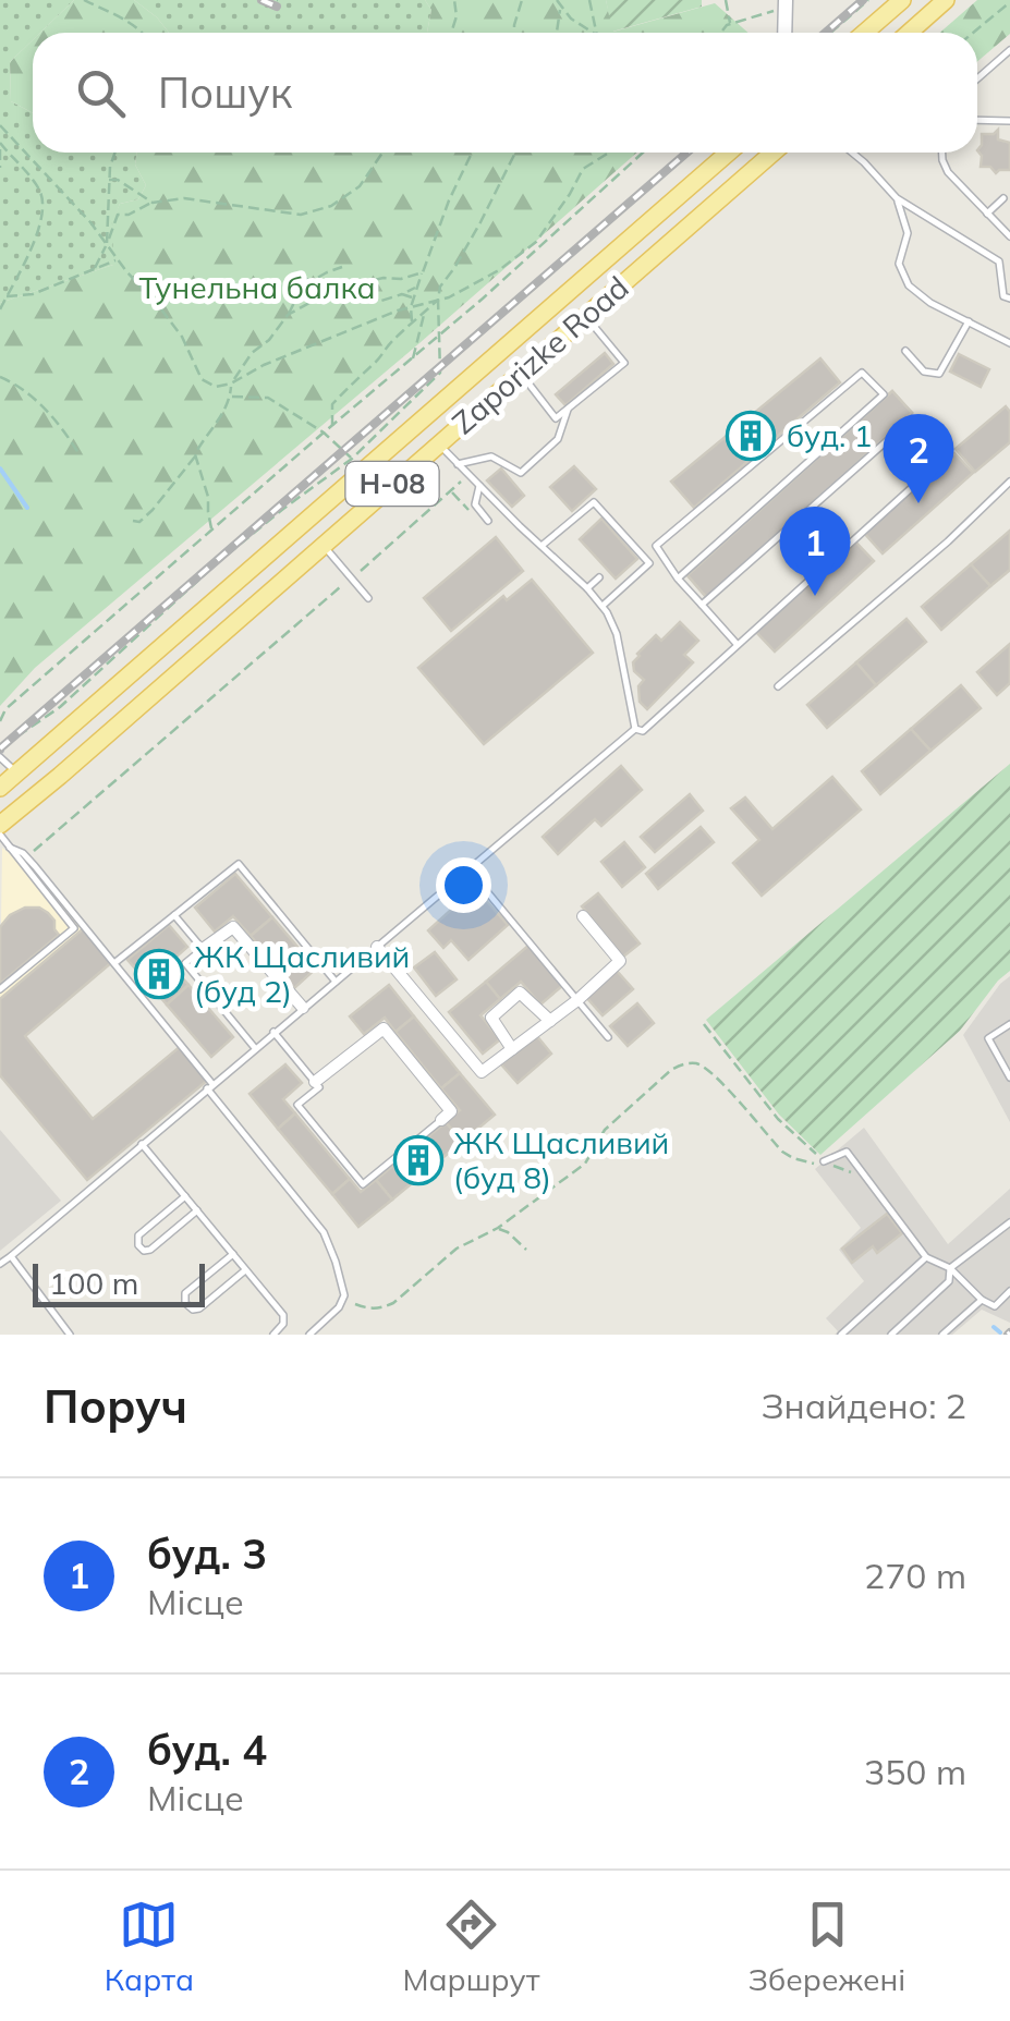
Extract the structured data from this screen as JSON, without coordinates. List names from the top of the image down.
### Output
{
  "streets": {
    "main road": ["Zaporizke Road", "Н-08"]
  },
  "parks": ["Тунельна балка"],
  "places": {
    "building": ["буд. 1", "ЖК Щасливий (буд 2)", "ЖК Щасливий (буд 8)"]
  },
  "scale_bar": "100 m",
  "page": {
    "search": "Пошук",
    "pins": ["2", "1"],
    "scale": "100 m",
    "heading": ["Поруч", "Знайдено: 2"],
    "list": [
      {
        "mark": "1",
        "name": "буд. 3",
        "note": "Місце",
        "value": "270 m"
      },
      {
        "mark": "2",
        "name": "буд. 4",
        "note": "Місце",
        "value": "350 m"
      }
    ],
    "nav": ["Карта", "Маршрут", "Збережені"]
  }
}
